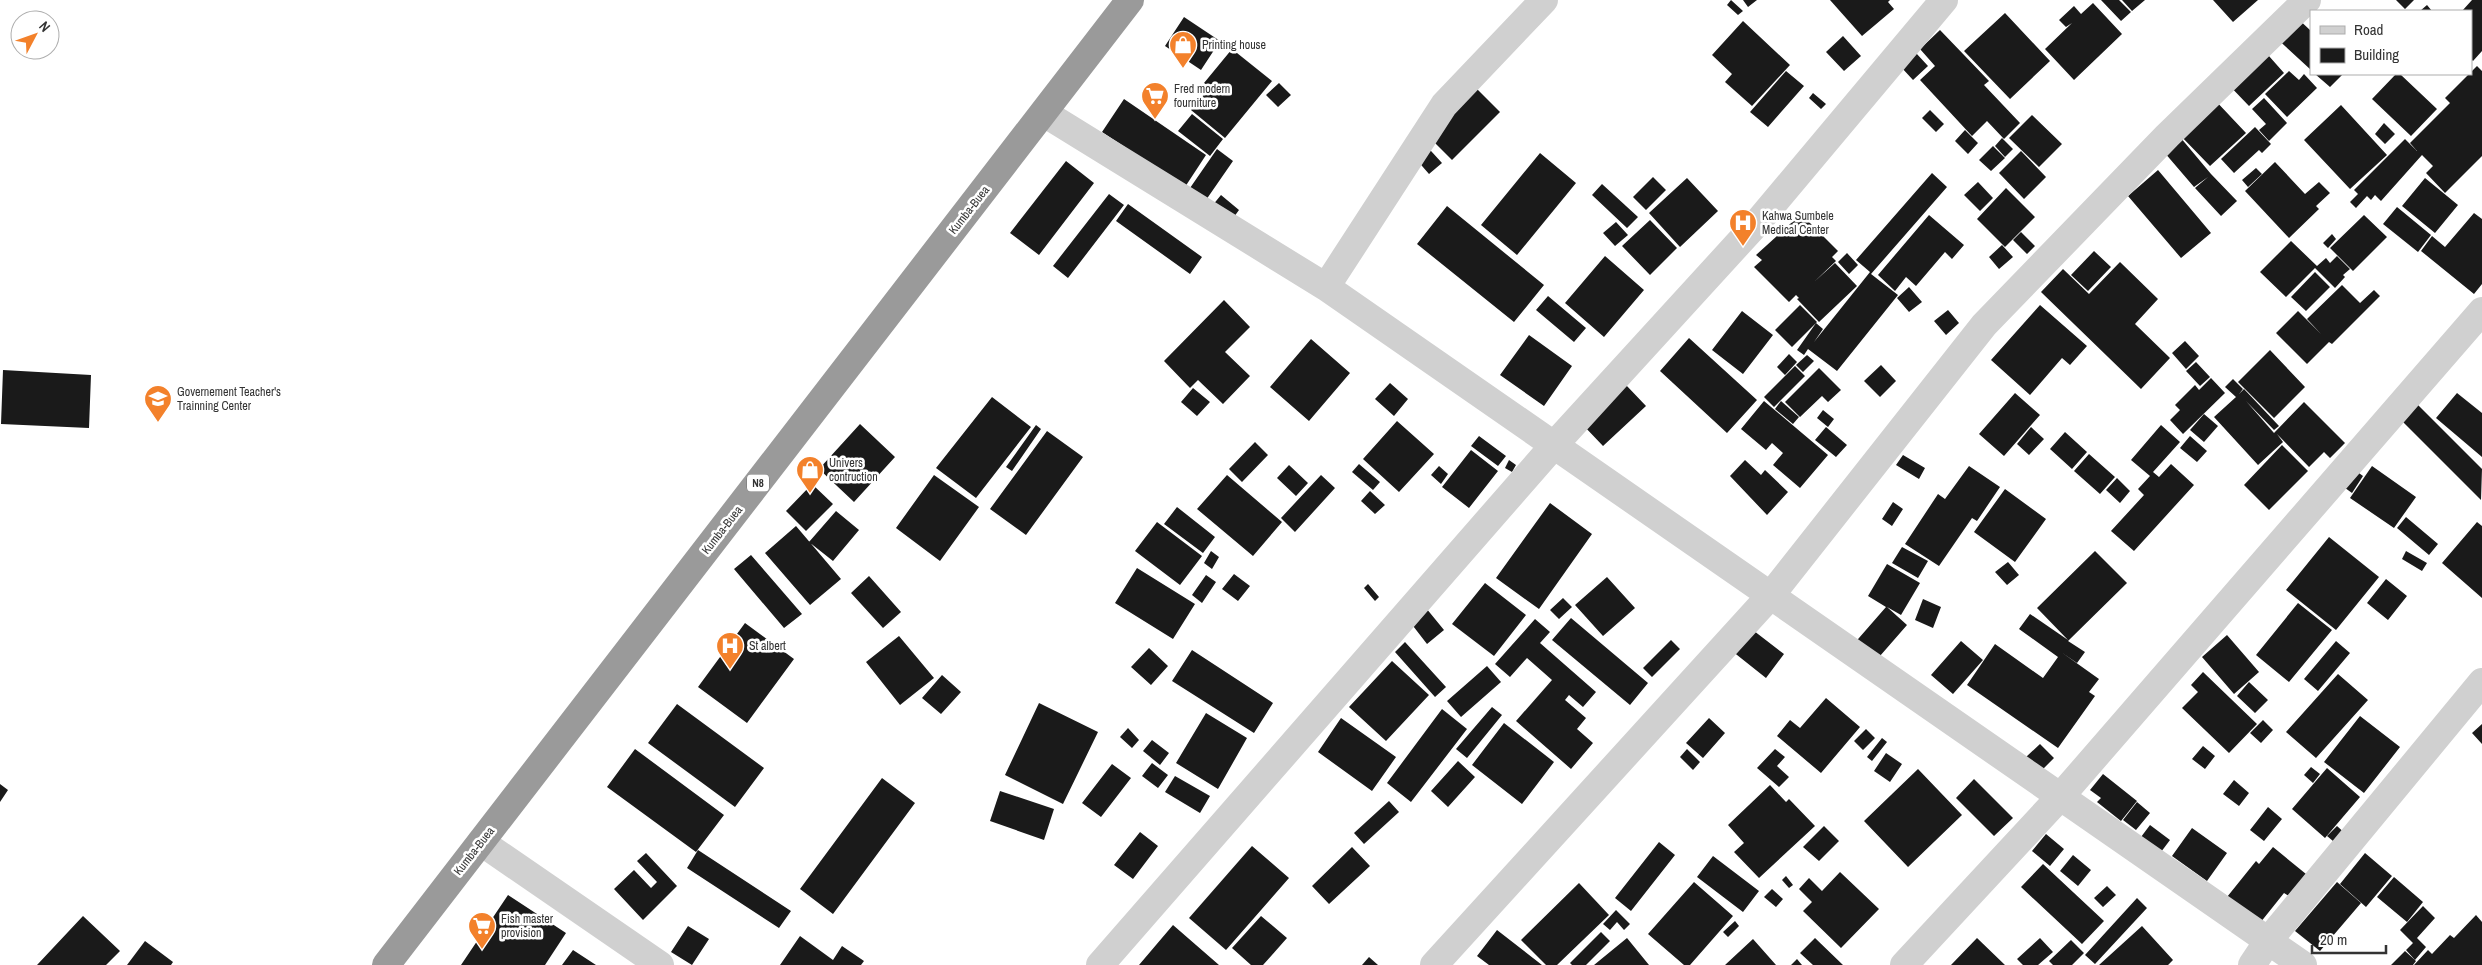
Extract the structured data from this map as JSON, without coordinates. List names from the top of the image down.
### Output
{
  "streets": {
    "highway": ["Kumba-Buea", "N8"]
  },
  "places": {
    "shop": ["Printing house", "Univers contruction"],
    "supermarket": ["Fred modern fourniture", "Fish master provision"],
    "hospital": ["Kahwa Sumbele Medical Center", "St albert"],
    "school or university": ["Governement Teacher's Trainning Center"]
  },
  "legend": ["Road", "Building"],
  "scale_bar": "20 m",
  "north": "top right"
}
